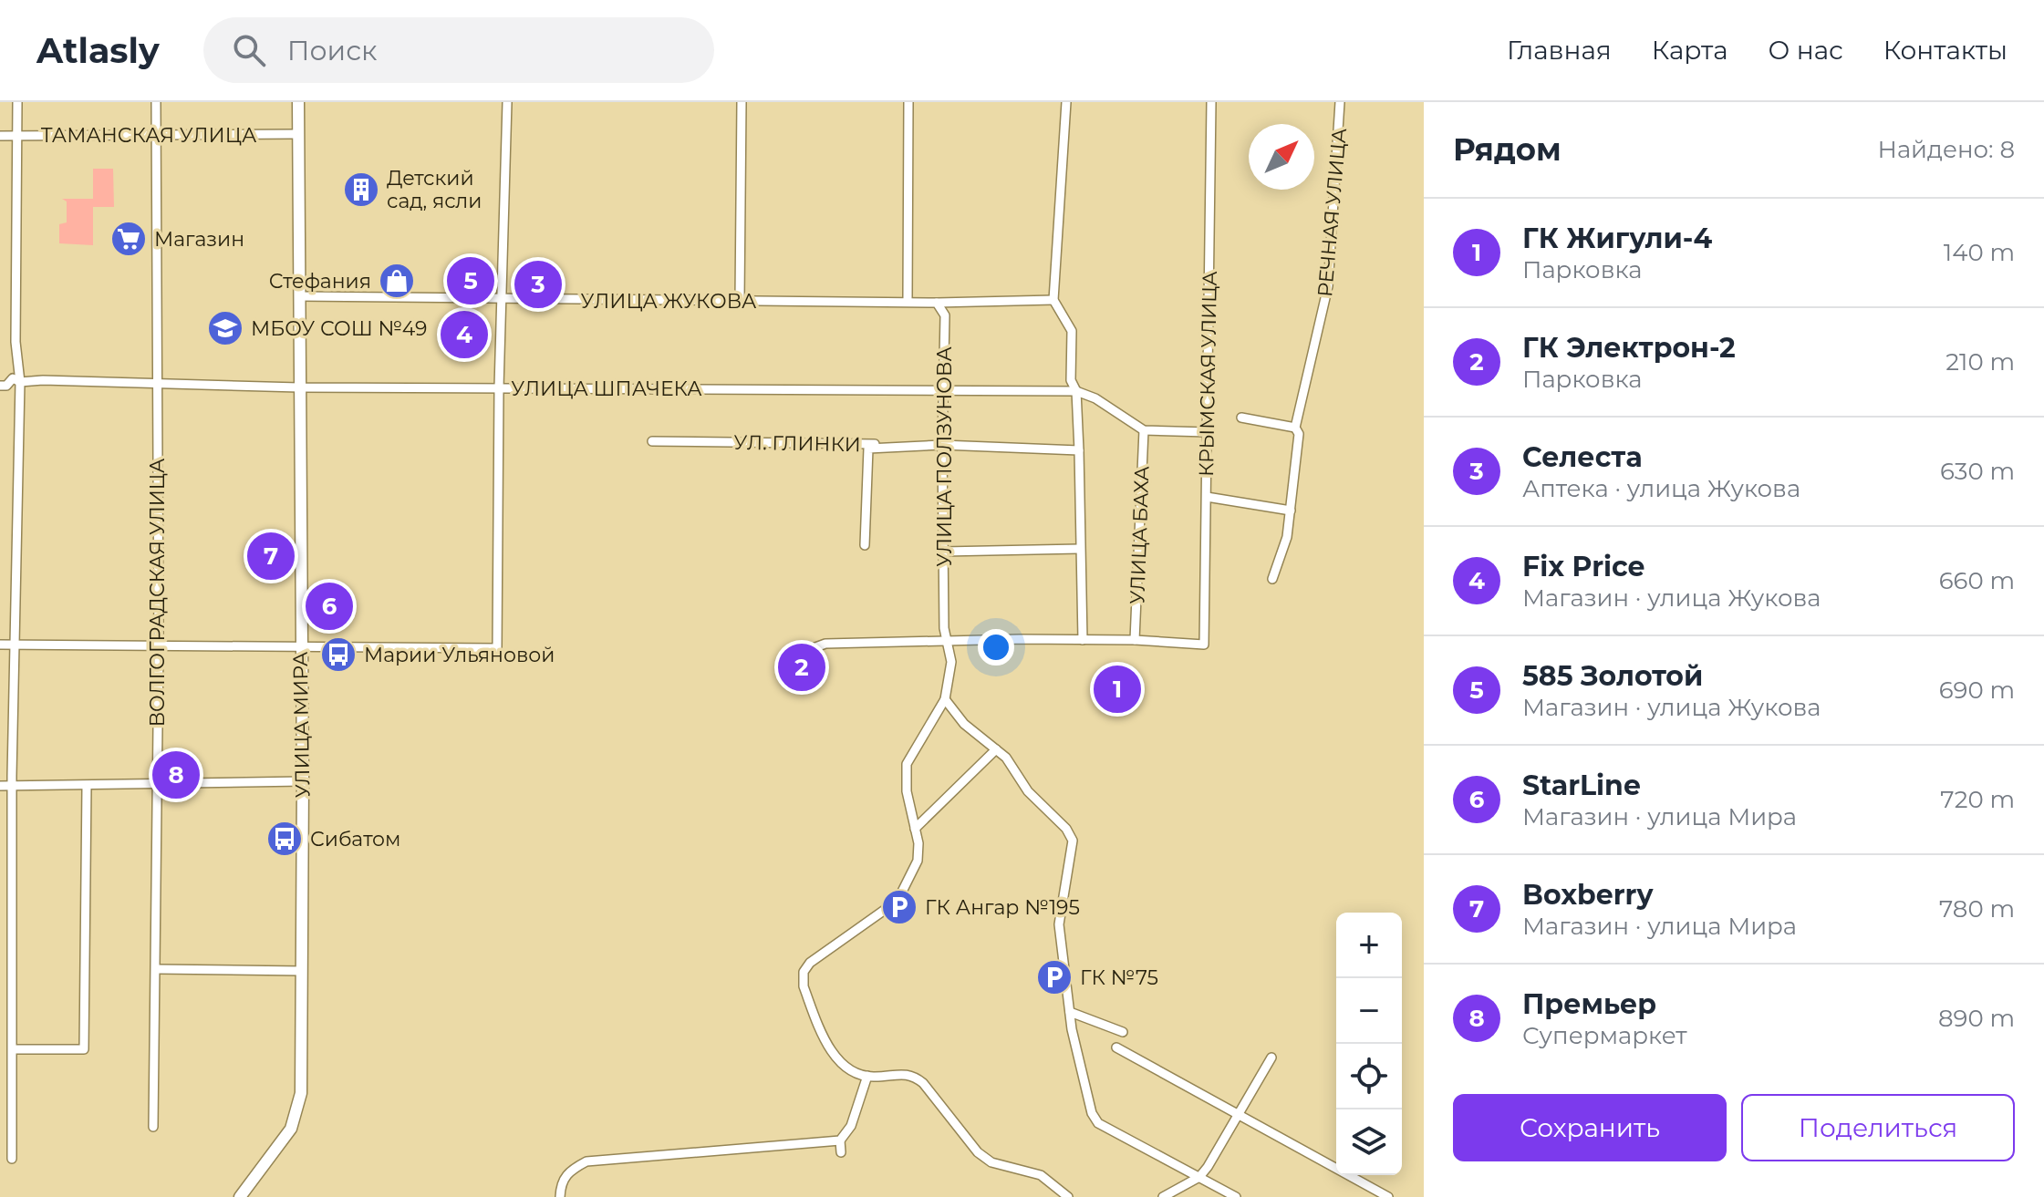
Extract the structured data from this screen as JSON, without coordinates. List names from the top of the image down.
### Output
{
  "streets": {
    "main road": ["УЛИЦА МИРА"],
    "street": [
      "ТАМАНСКАЯ УЛИЦА",
      "РЕЧНАЯ УЛИЦА",
      "УЛИЦА ЖУКОВА",
      "КРЫМСКАЯ УЛИЦА",
      "УЛИЦА ШПАЧЕКА",
      "УЛ. ГЛИНКИ",
      "УЛИЦА ПОЛЗУНОВА",
      "УЛИЦА БАХА",
      "ВОЛГОГРАДСКАЯ УЛИЦА"
    ]
  },
  "crossings": [
    ["ТАМАНСКАЯ УЛИЦА", "ВОЛГОГРАДСКАЯ УЛИЦА"],
    ["ТАМАНСКАЯ УЛИЦА", "УЛИЦА МИРА"],
    ["УЛИЦА ЖУКОВА", "УЛИЦА МИРА"],
    ["КРЫМСКАЯ УЛИЦА", "УЛИЦА ШПАЧЕКА"],
    ["КРЫМСКАЯ УЛИЦА", "УЛИЦА БАХА"],
    ["УЛИЦА ШПАЧЕКА", "УЛИЦА ПОЛЗУНОВА"],
    ["УЛИЦА ШПАЧЕКА", "УЛИЦА БАХА"],
    ["УЛИЦА ШПАЧЕКА", "ВОЛГОГРАДСКАЯ УЛИЦА"],
    ["УЛИЦА ШПАЧЕКА", "УЛИЦА МИРА"],
    ["УЛ. ГЛИНКИ", "УЛИЦА ПОЛЗУНОВА"]
  ],
  "places": {
    "building": ["Детский сад, ясли"],
    "supermarket": ["Магазин"],
    "shop": ["Стефания"],
    "school or university": ["МБОУ СОШ №49"],
    "bus stop": ["Марии Ульяновой", "Сибатом"],
    "parking": ["ГК Ангар №195", "ГК №75"]
  },
  "north": "top right",
  "page": {
    "header": "Atlasly",
    "search": "Поиск",
    "nav": [
      "Главная",
      "Карта",
      "О нас",
      "Контакты"
    ],
    "heading": ["Рядом", "Найдено: 8"],
    "list": [
      {
        "mark": "1",
        "name": "ГК Жигули-4",
        "note": "Парковка",
        "value": "140 m"
      },
      {
        "mark": "2",
        "name": "ГК Электрон-2",
        "note": "Парковка",
        "value": "210 m"
      },
      {
        "mark": "3",
        "name": "Селеста",
        "note": "Аптека · улица Жукова",
        "value": "630 m"
      },
      {
        "mark": "4",
        "name": "Fix Price",
        "note": "Магазин · улица Жукова",
        "value": "660 m"
      },
      {
        "mark": "5",
        "name": "585 Золотой",
        "note": "Магазин · улица Жукова",
        "value": "690 m"
      },
      {
        "mark": "6",
        "name": "StarLine",
        "note": "Магазин · улица Мира",
        "value": "720 m"
      },
      {
        "mark": "7",
        "name": "Boxberry",
        "note": "Магазин · улица Мира",
        "value": "780 m"
      },
      {
        "mark": "8",
        "name": "Премьер",
        "note": "Супермаркет",
        "value": "890 m"
      }
    ],
    "pins": [
      "5",
      "3",
      "4",
      "7",
      "6",
      "2",
      "1",
      "8"
    ],
    "map_buttons": ["+", "−"],
    "buttons": ["Сохранить", "Поделиться"]
  }
}
